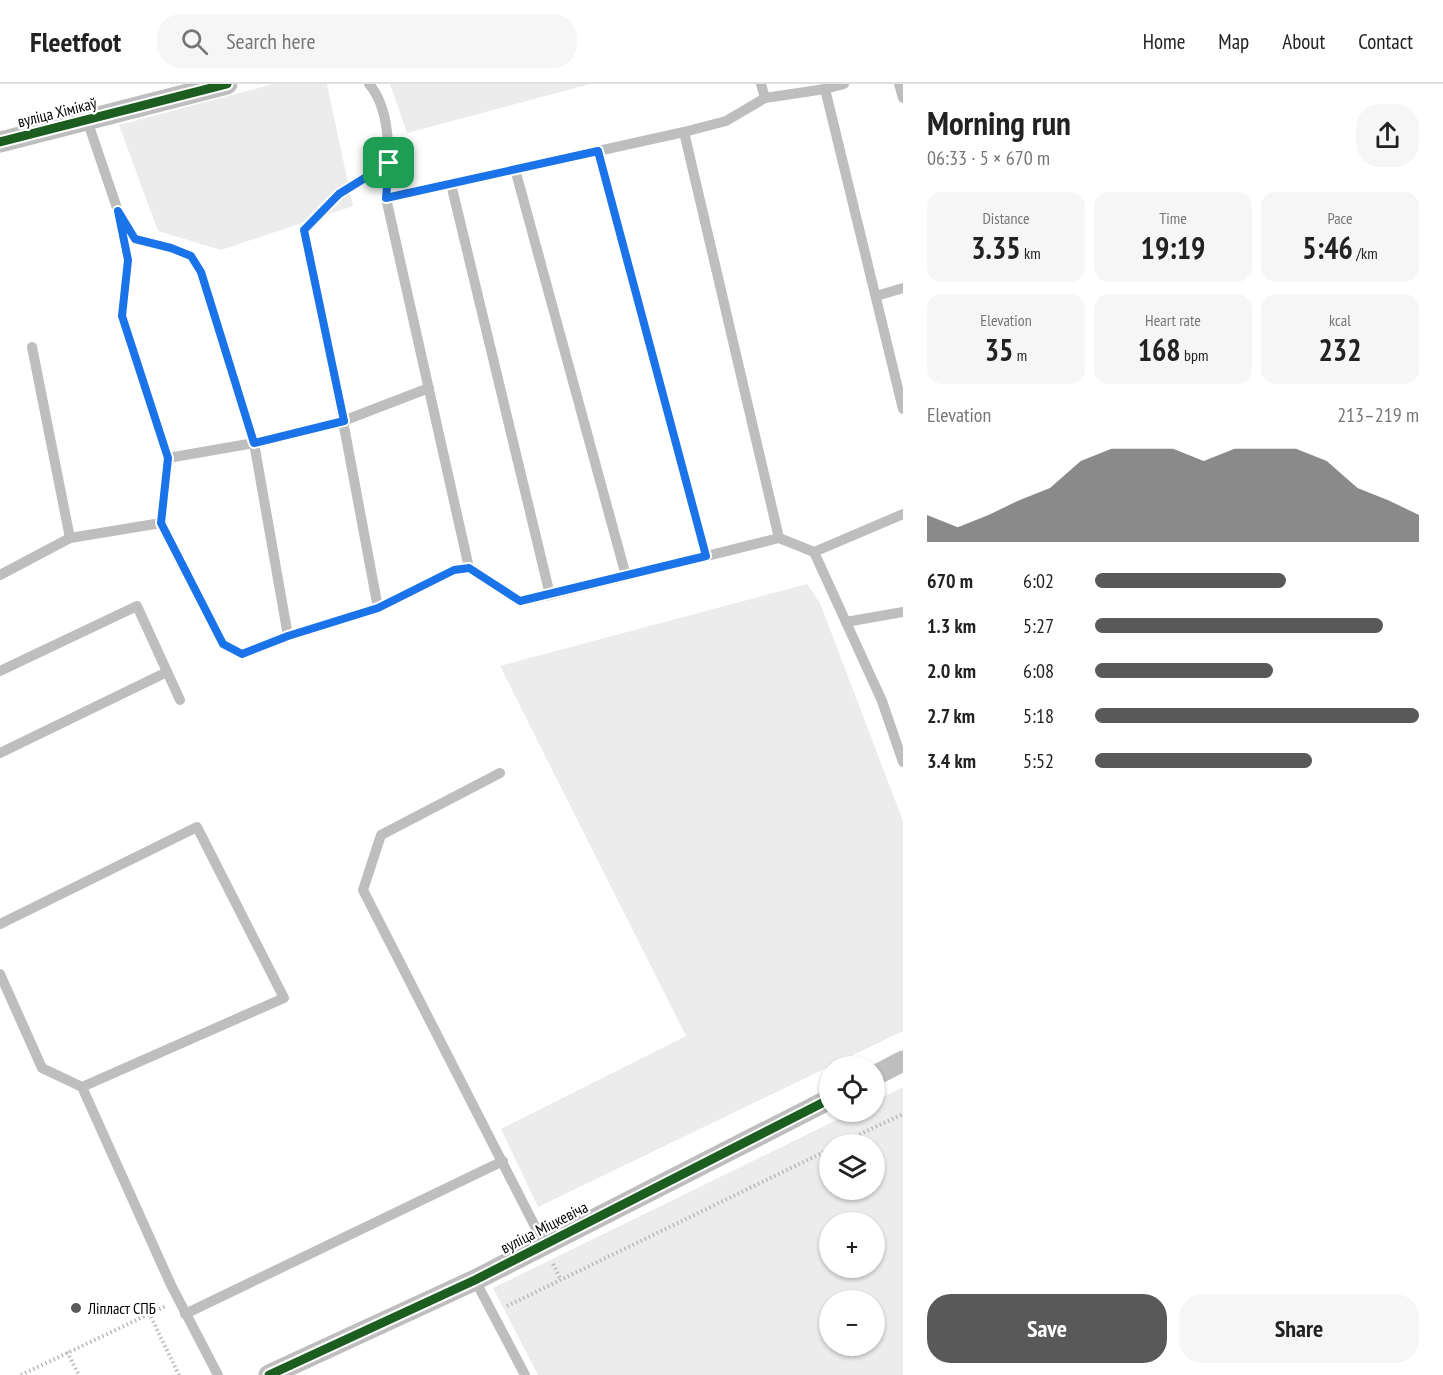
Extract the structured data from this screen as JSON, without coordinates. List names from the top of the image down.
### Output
{
  "streets": {
    "street": ["вуліца Хімікаў", "вуліца Міцкевіча"]
  },
  "places": ["Ліпласт СПБ"],
  "page": {
    "header": "Fleetfoot",
    "search": "Search here",
    "nav": [
      "Home",
      "Map",
      "About",
      "Contact"
    ],
    "heading": ["Morning run", "06:33 · 5 × 670 m"],
    "stats": [
      ["Distance", "3.35 km"],
      ["Time", "19:19"],
      ["Pace", "5:46 /km"],
      ["Elevation", "35 m"],
      ["Heart rate", "168 bpm"],
      ["kcal", "232"]
    ],
    "chart": ["Elevation", "213–219 m"],
    "list": [
      {
        "name": "670 m",
        "note": "6:02"
      },
      {
        "name": "1.3 km",
        "note": "5:27"
      },
      {
        "name": "2.0 km",
        "note": "6:08"
      },
      {
        "name": "2.7 km",
        "note": "5:18"
      },
      {
        "name": "3.4 km",
        "note": "5:52"
      }
    ],
    "map_buttons": ["+", "−"],
    "buttons": ["Save", "Share"]
  }
}
